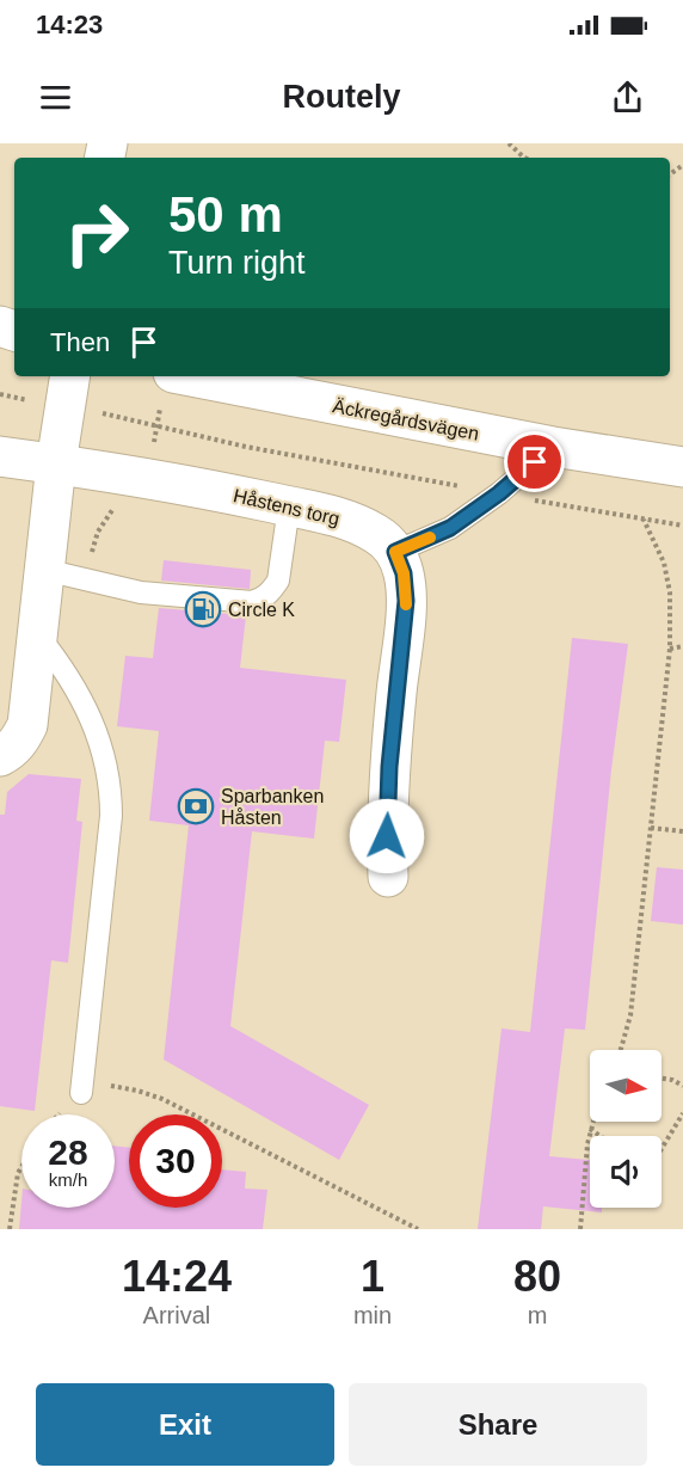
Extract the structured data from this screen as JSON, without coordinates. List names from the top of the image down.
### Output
{
  "streets": {
    "street": ["Äckregårdsvägen", "Håstens torg"]
  },
  "places": {
    "fuel station": ["Circle K"],
    "bank": ["Sparbanken Håsten"]
  },
  "north": "right",
  "page": {
    "status": "14:23",
    "header": "Routely",
    "turn": ["50 m", "Turn right"],
    "then": "Then",
    "speed": "28 km/h",
    "limit": "30",
    "eta": [
      "14:24",
      "Arrival",
      "1",
      "min",
      "80",
      "m"
    ],
    "buttons": ["Exit", "Share"]
  }
}
